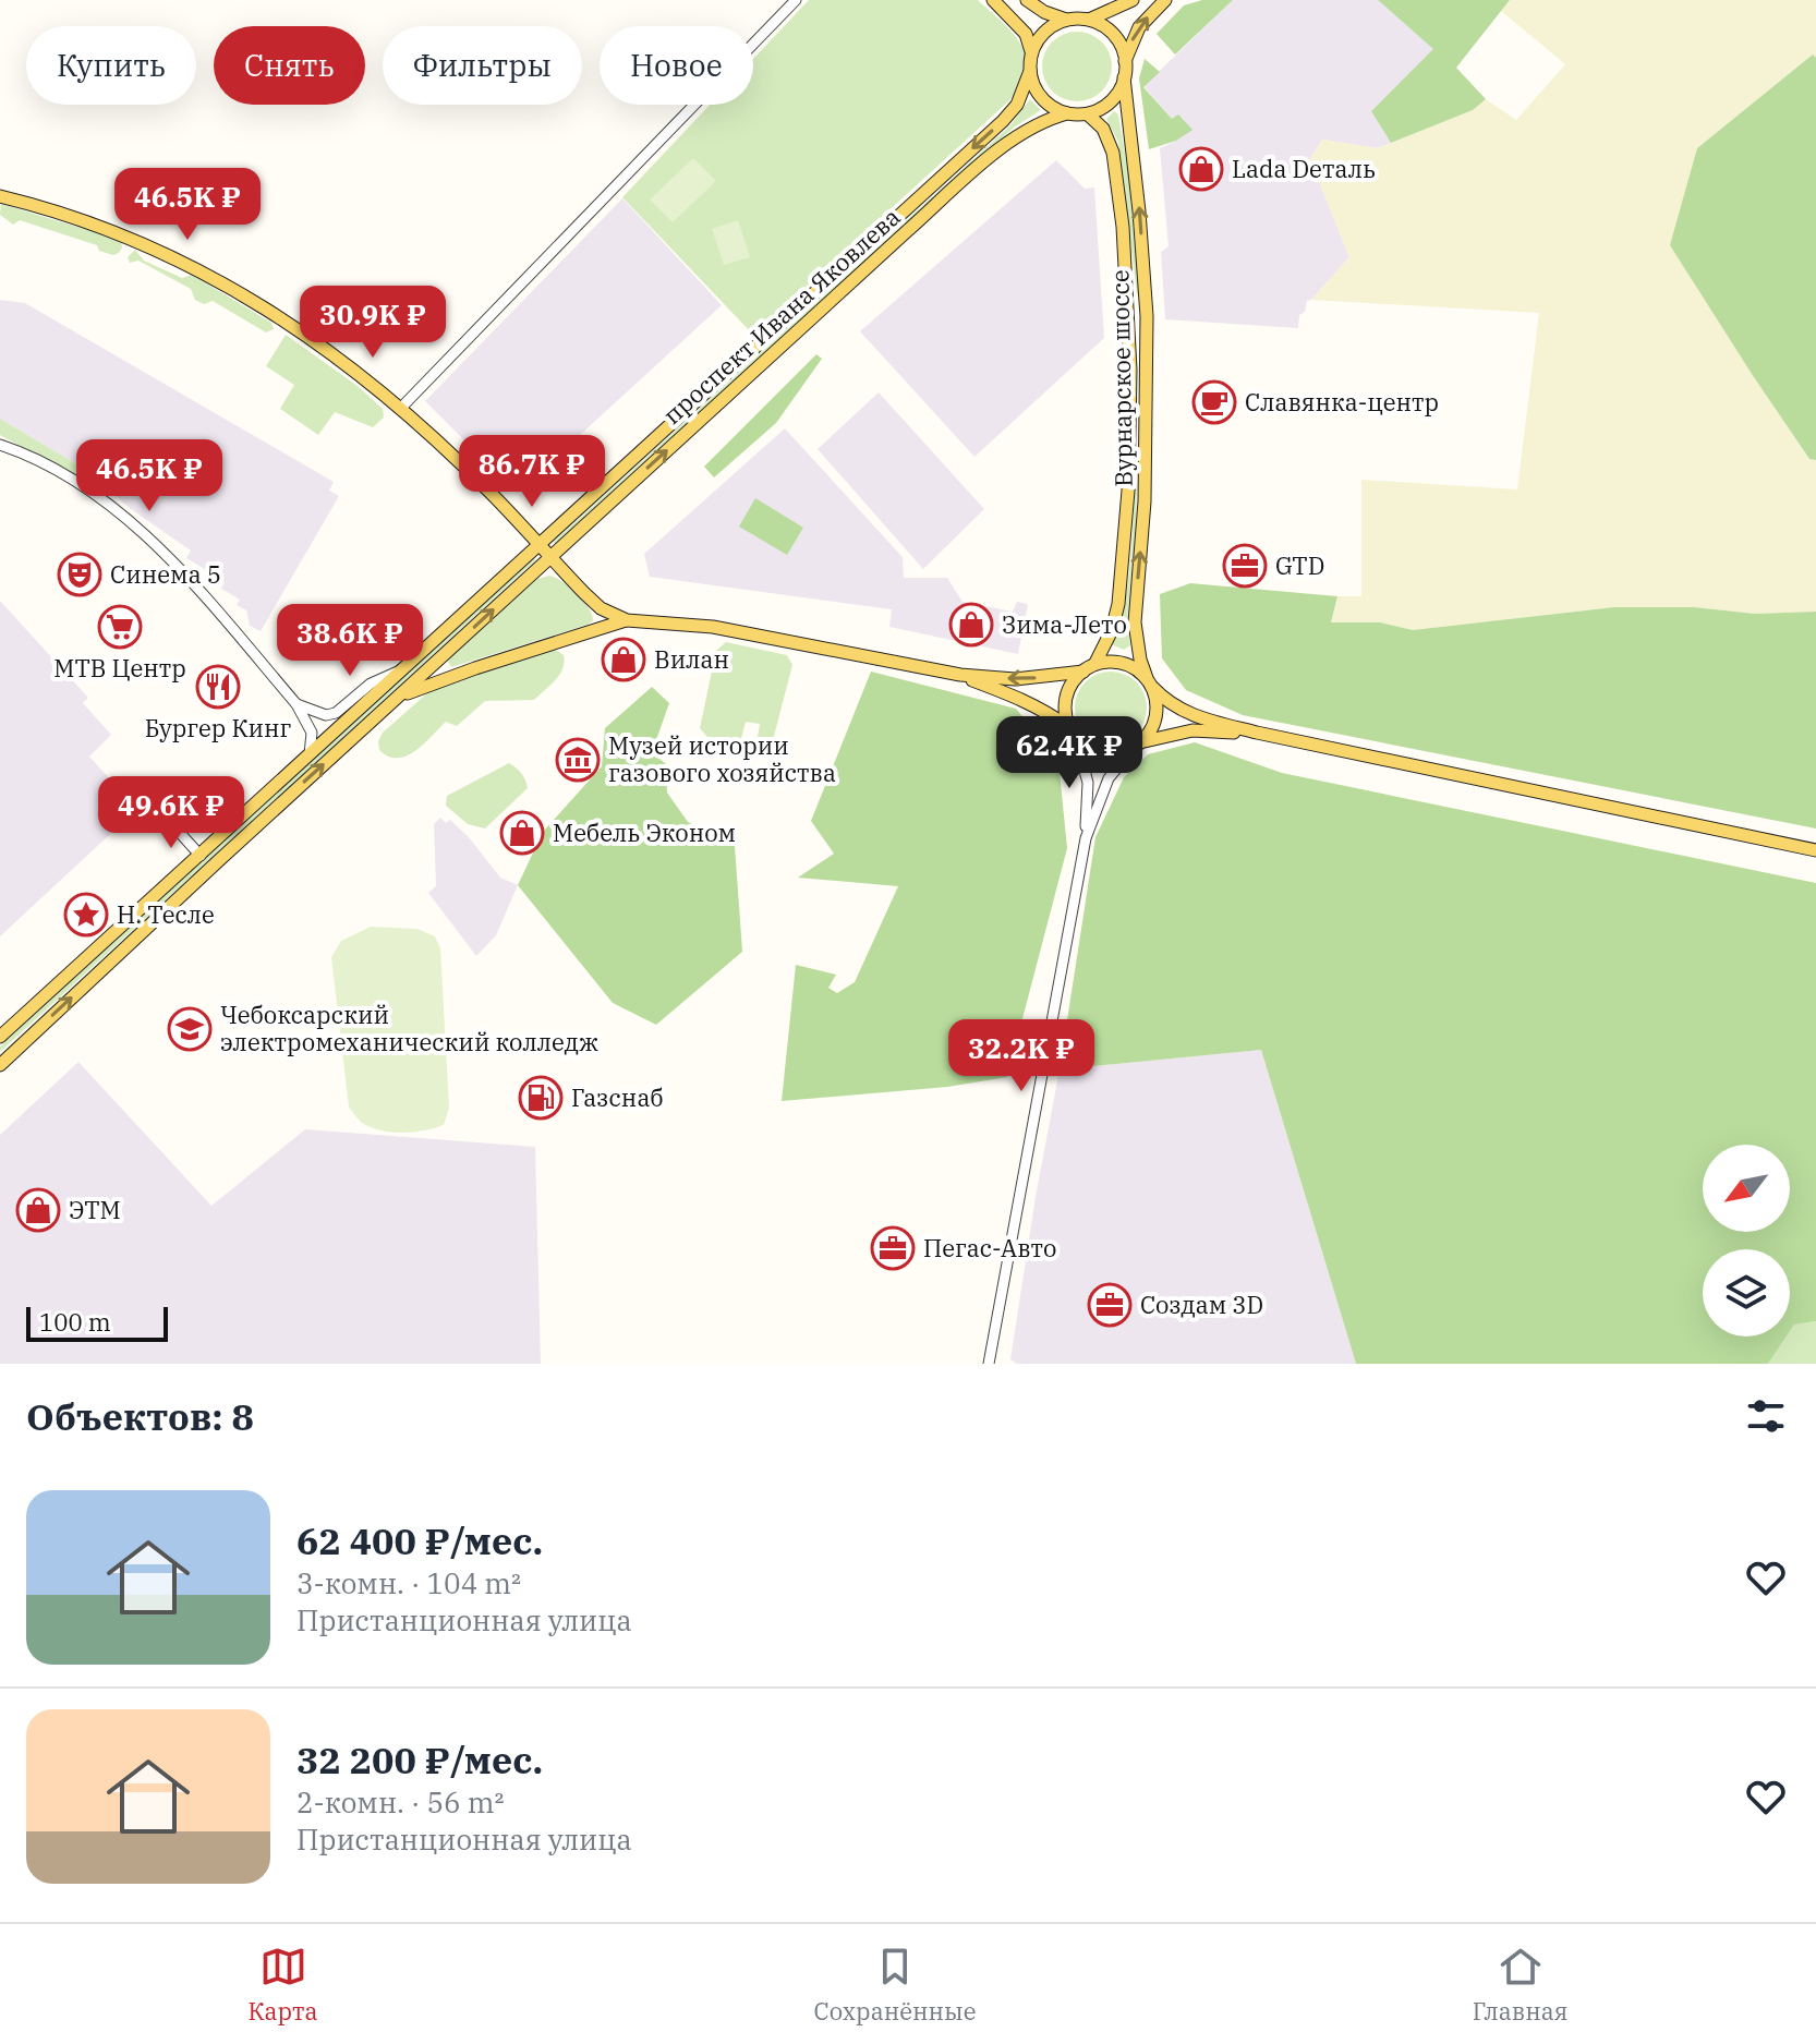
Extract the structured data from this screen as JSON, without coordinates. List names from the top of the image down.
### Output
{
  "streets": {
    "main road": ["проспект Ивана Яковлева", "Вурнарское шоссе"]
  },
  "crossings": [
    ["проспект Ивана Яковлева", "Вурнарское шоссе"]
  ],
  "places": {
    "shop": [
      "Lada Dеталь",
      "Зима-Лето",
      "Вилан",
      "Мебель Эконом",
      "ЭТМ"
    ],
    "cafe": ["Славянка-центр"],
    "office": ["GTD", "Пегас-Авто", "Создам 3D"],
    "theatre": ["Синема 5"],
    "supermarket": ["МТВ Центр"],
    "restaurant": ["Бургер Кинг"],
    "museum": ["Музей истории газового хозяйства"],
    "place": ["Н. Тесле"],
    "school or university": ["Чебоксарский электромеханический колледж"],
    "fuel station": ["Газснаб"]
  },
  "scale_bar": "100 m",
  "north": "bottom left",
  "page": {
    "chip": [
      "Купить",
      "Снять",
      "Фильтры",
      "Новое"
    ],
    "price": [
      "46.5K ₽",
      "30.9K ₽",
      "86.7K ₽",
      "46.5K ₽",
      "38.6K ₽",
      "62.4K ₽",
      "49.6K ₽",
      "32.2K ₽"
    ],
    "scale": "100 m",
    "heading": "Объектов: 8",
    "list": [
      {
        "name": "62 400 ₽/мес.",
        "note": "3-комн. · 104 m² · Пристанционная улица"
      },
      {
        "name": "32 200 ₽/мес.",
        "note": "2-комн. · 56 m² · Пристанционная улица"
      }
    ],
    "tabs": ["Карта", "Сохранённые", "Главная"]
  }
}
